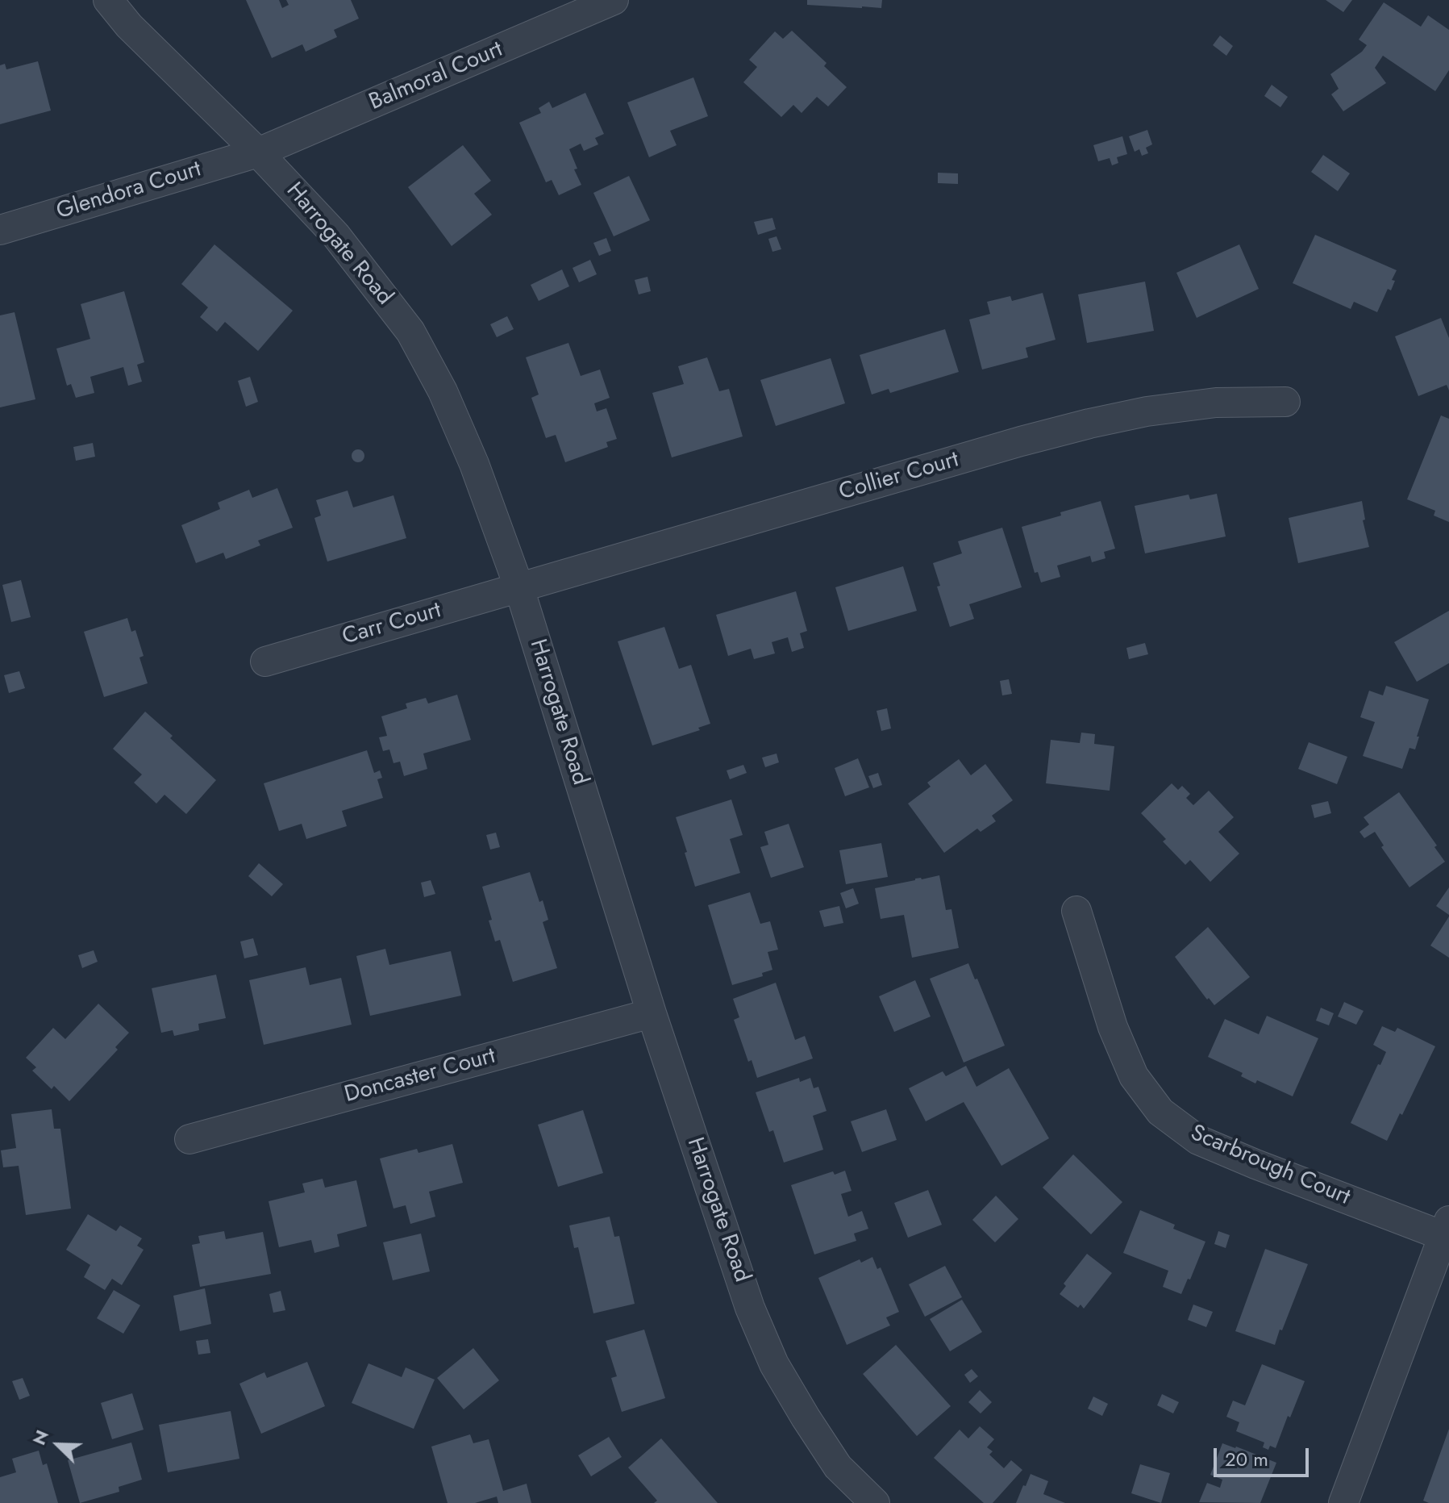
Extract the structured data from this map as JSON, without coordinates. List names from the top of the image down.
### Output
{
  "streets": {
    "street": [
      "Balmoral Court",
      "Glendora Court",
      "Harrogate Road",
      "Collier Court",
      "Carr Court",
      "Doncaster Court",
      "Scarbrough Court"
    ]
  },
  "crossings": [
    ["Balmoral Court", "Glendora Court"],
    ["Balmoral Court", "Harrogate Road"],
    ["Glendora Court", "Harrogate Road"],
    ["Harrogate Road", "Collier Court"],
    ["Harrogate Road", "Carr Court"],
    ["Harrogate Road", "Doncaster Court"],
    ["Collier Court", "Carr Court"]
  ],
  "scale_bar": "20 m",
  "north": "top left"
}
